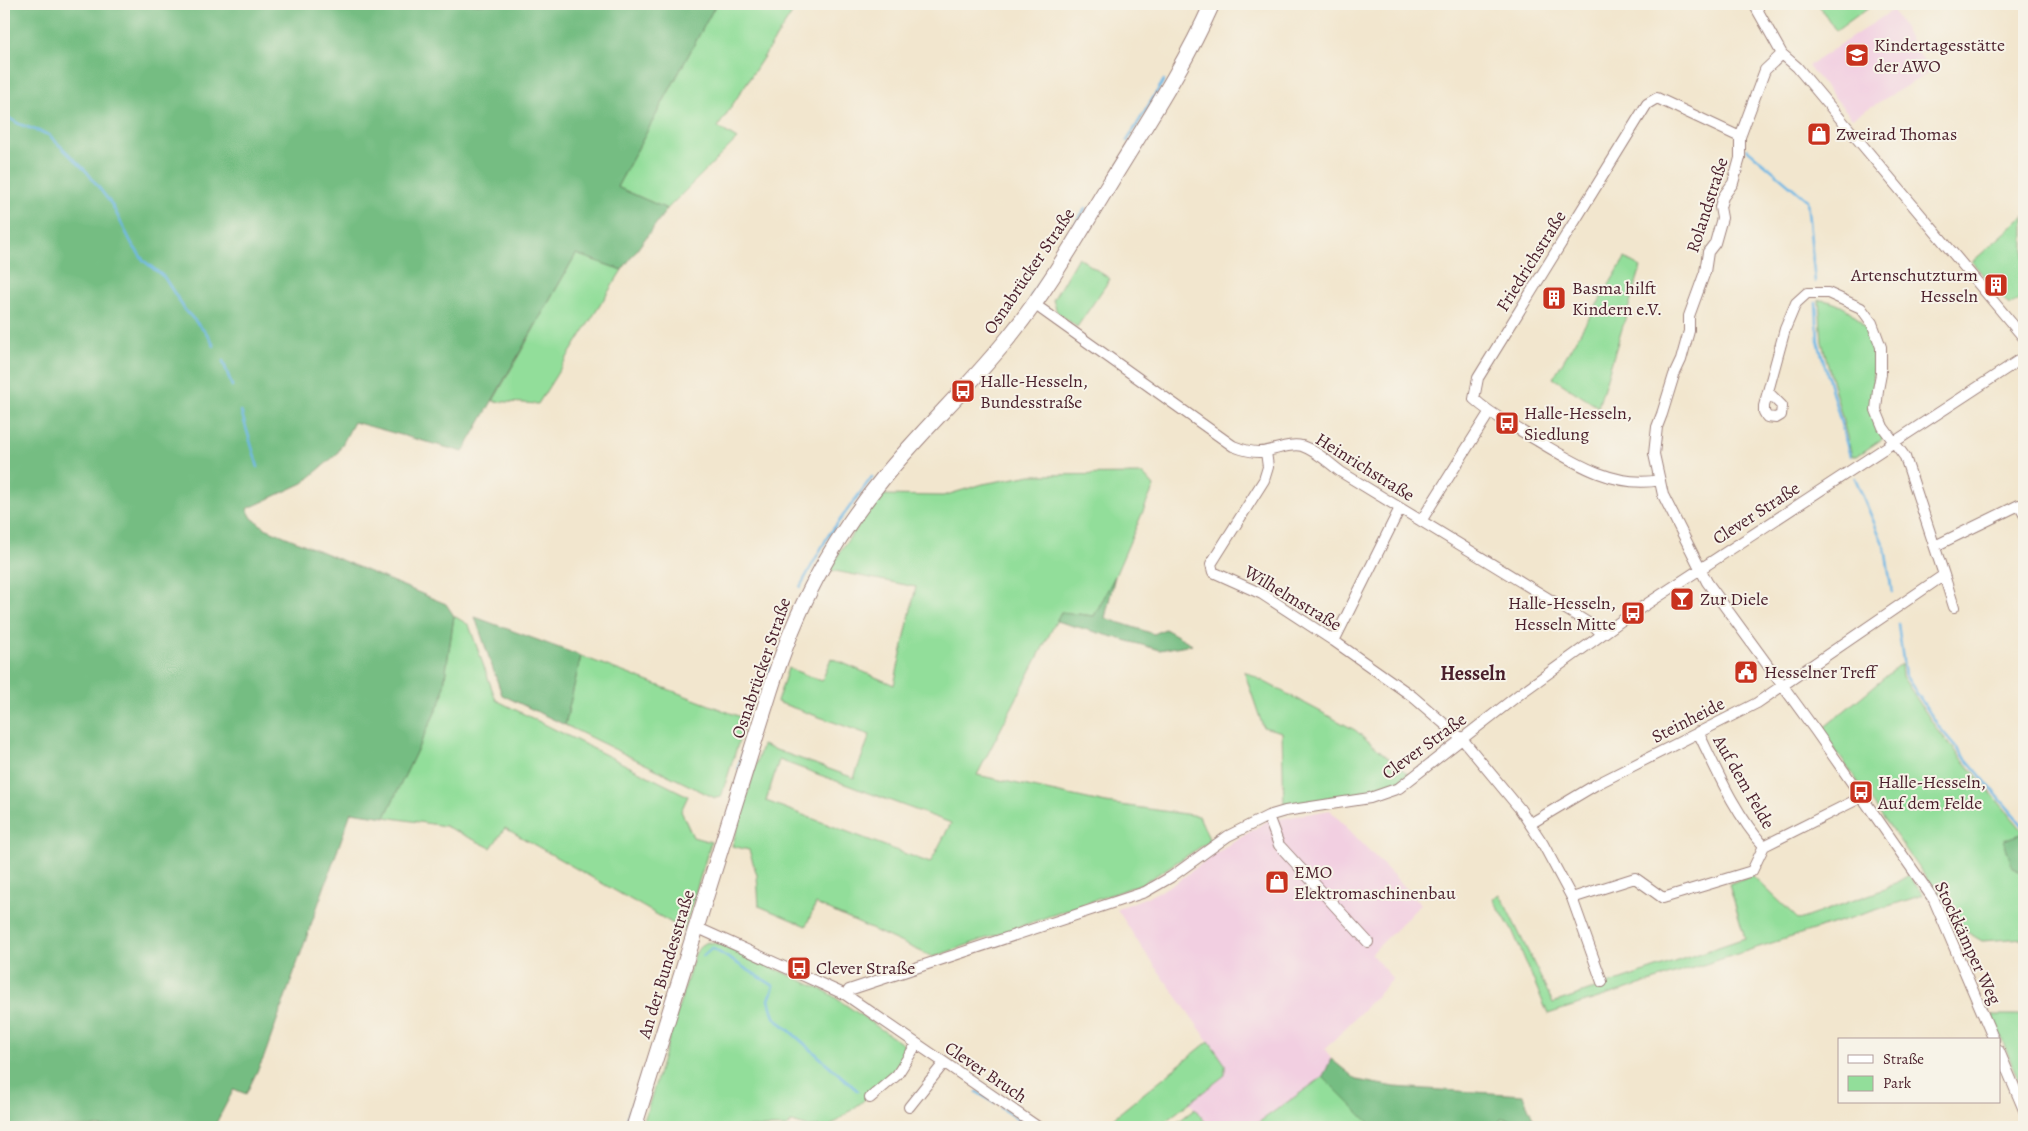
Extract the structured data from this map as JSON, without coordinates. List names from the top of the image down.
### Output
{
  "streets": {
    "main road": ["Osnabrücker Straße", "An der Bundesstraße"],
    "street": [
      "Rolandstraße",
      "Friedrichstraße",
      "Heinrichstraße",
      "Clever Straße",
      "Wilhelmstraße",
      "Steinheide",
      "Auf dem Felde",
      "Stockkämper Weg",
      "Clever Bruch"
    ]
  },
  "crossings": [
    ["Rolandstraße", "Friedrichstraße"],
    ["Rolandstraße", "Clever Straße"],
    ["Rolandstraße", "Stockkämper Weg"],
    ["Osnabrücker Straße", "Heinrichstraße"],
    ["Osnabrücker Straße", "An der Bundesstraße"],
    ["Heinrichstraße", "Clever Straße"],
    ["Heinrichstraße", "Wilhelmstraße"],
    ["Clever Straße", "Wilhelmstraße"],
    ["Clever Straße", "Stockkämper Weg"],
    ["Clever Straße", "Clever Bruch"],
    ["Steinheide", "Auf dem Felde"],
    ["Steinheide", "Stockkämper Weg"],
    ["Auf dem Felde", "Stockkämper Weg"]
  ],
  "districts": ["Hesseln"],
  "places": {
    "school or university": ["Kindertagesstätte der AWO"],
    "shop": ["Zweirad Thomas", "EMO Elektromaschinenbau"],
    "building": ["Artenschutzturm Hesseln", "Basma hilft Kindern e.V."],
    "bus stop": [
      "Halle-Hesseln, Bundesstraße",
      "Halle-Hesseln, Siedlung",
      "Halle-Hesseln, Hesseln Mitte",
      "Halle-Hesseln, Auf dem Felde",
      "Clever Straße"
    ],
    "bar": ["Zur Diele"],
    "public building": ["Hesselner Treff"]
  },
  "legend": ["Straße", "Park"]
}
